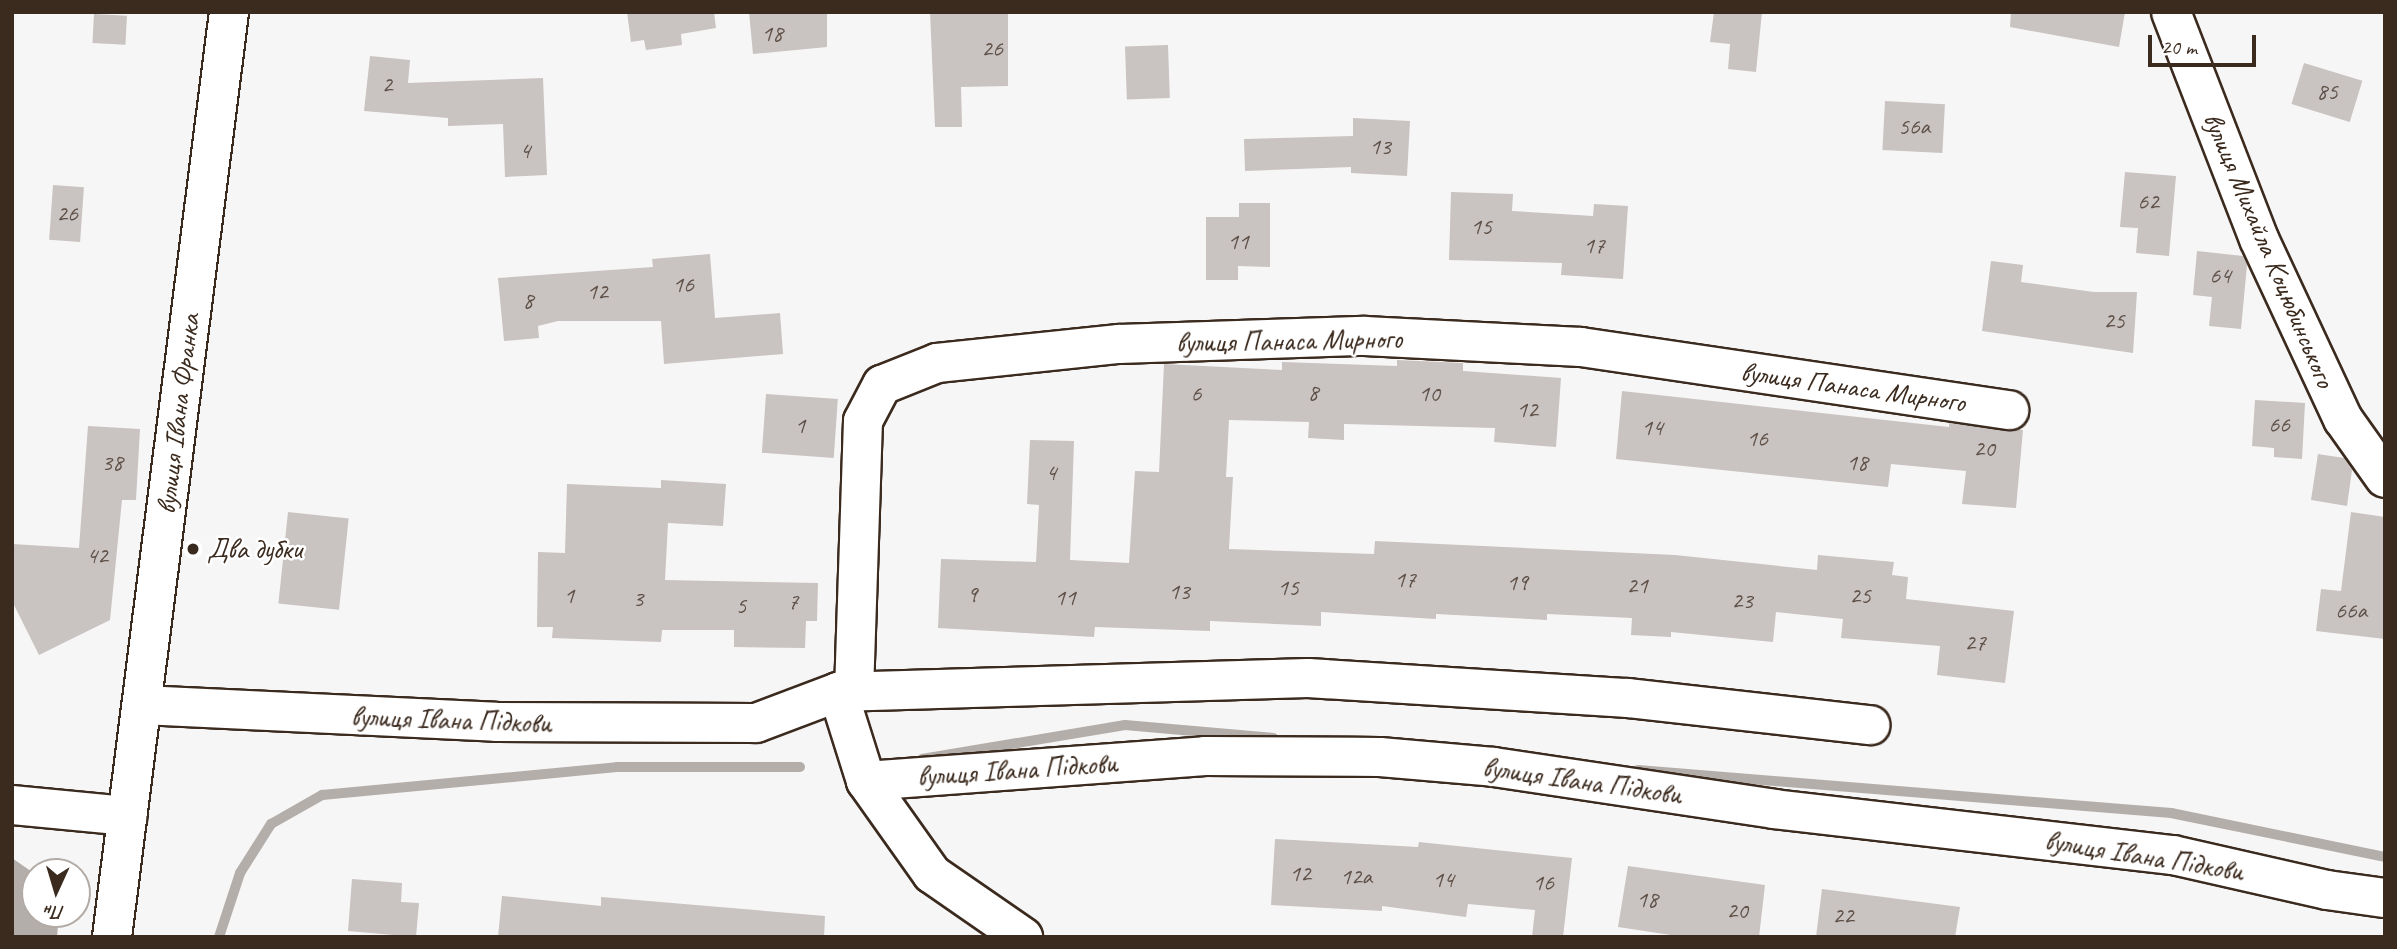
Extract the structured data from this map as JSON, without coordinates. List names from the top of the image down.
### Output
{
  "streets": {
    "street": [
      "вулиця Михайла Коцюбинського",
      "вулиця Панаса Мирного",
      "вулиця Івана Франка",
      "вулиця Івана Підкови"
    ]
  },
  "crossings": [
    ["вулиця Панаса Мирного", "вулиця Івана Підкови"],
    ["вулиця Івана Франка", "вулиця Івана Підкови"]
  ],
  "places": ["Два дубки"],
  "house_numbers": [
    "18",
    "26",
    "2",
    "85",
    "56а",
    "13",
    "4",
    "62",
    "26",
    "15",
    "11",
    "17",
    "64",
    "16",
    "12",
    "8",
    "25",
    "8",
    "6",
    "10",
    "12",
    "66",
    "1",
    "14",
    "16",
    "20",
    "38",
    "18",
    "4",
    "42",
    "17",
    "19",
    "21",
    "15",
    "13",
    "9",
    "1",
    "25",
    "11",
    "3",
    "23",
    "7",
    "5",
    "66а",
    "27",
    "12",
    "12а",
    "14",
    "16",
    "18",
    "20",
    "22"
  ],
  "scale_bar": "20 m",
  "north": "bottom"
}
